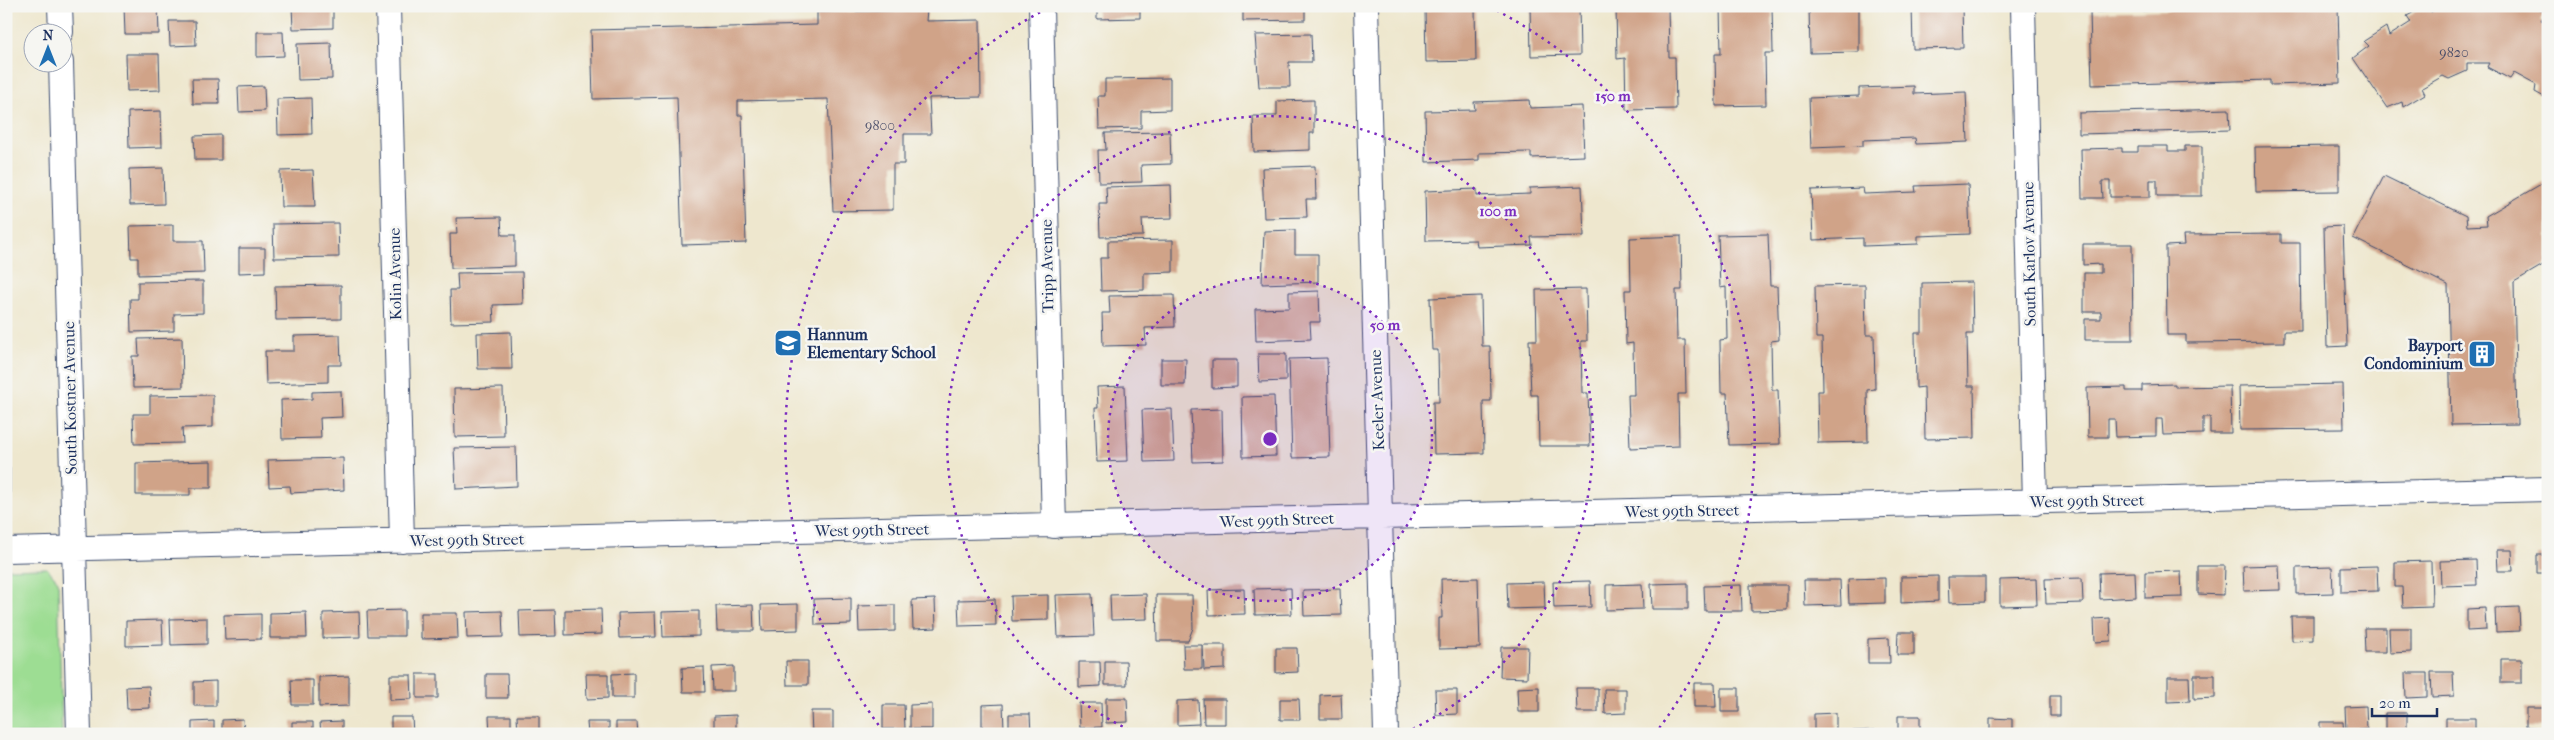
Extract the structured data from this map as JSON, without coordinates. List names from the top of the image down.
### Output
{
  "streets": {
    "street": [
      "South Karlov Avenue",
      "Tripp Avenue",
      "Kolin Avenue",
      "South Kostner Avenue",
      "Keeler Avenue",
      "West 99th Street"
    ]
  },
  "crossings": [
    ["South Karlov Avenue", "West 99th Street"],
    ["Tripp Avenue", "West 99th Street"],
    ["Kolin Avenue", "West 99th Street"],
    ["South Kostner Avenue", "West 99th Street"],
    ["Keeler Avenue", "West 99th Street"]
  ],
  "places": {
    "school or university": ["Hannum Elementary School"],
    "building": ["Bayport Condominium"]
  },
  "house_numbers": ["9820", "9800"],
  "scale_bar": "20 m",
  "north": "top",
  "rings": ["150 m", "100 m", "50 m"]
}
